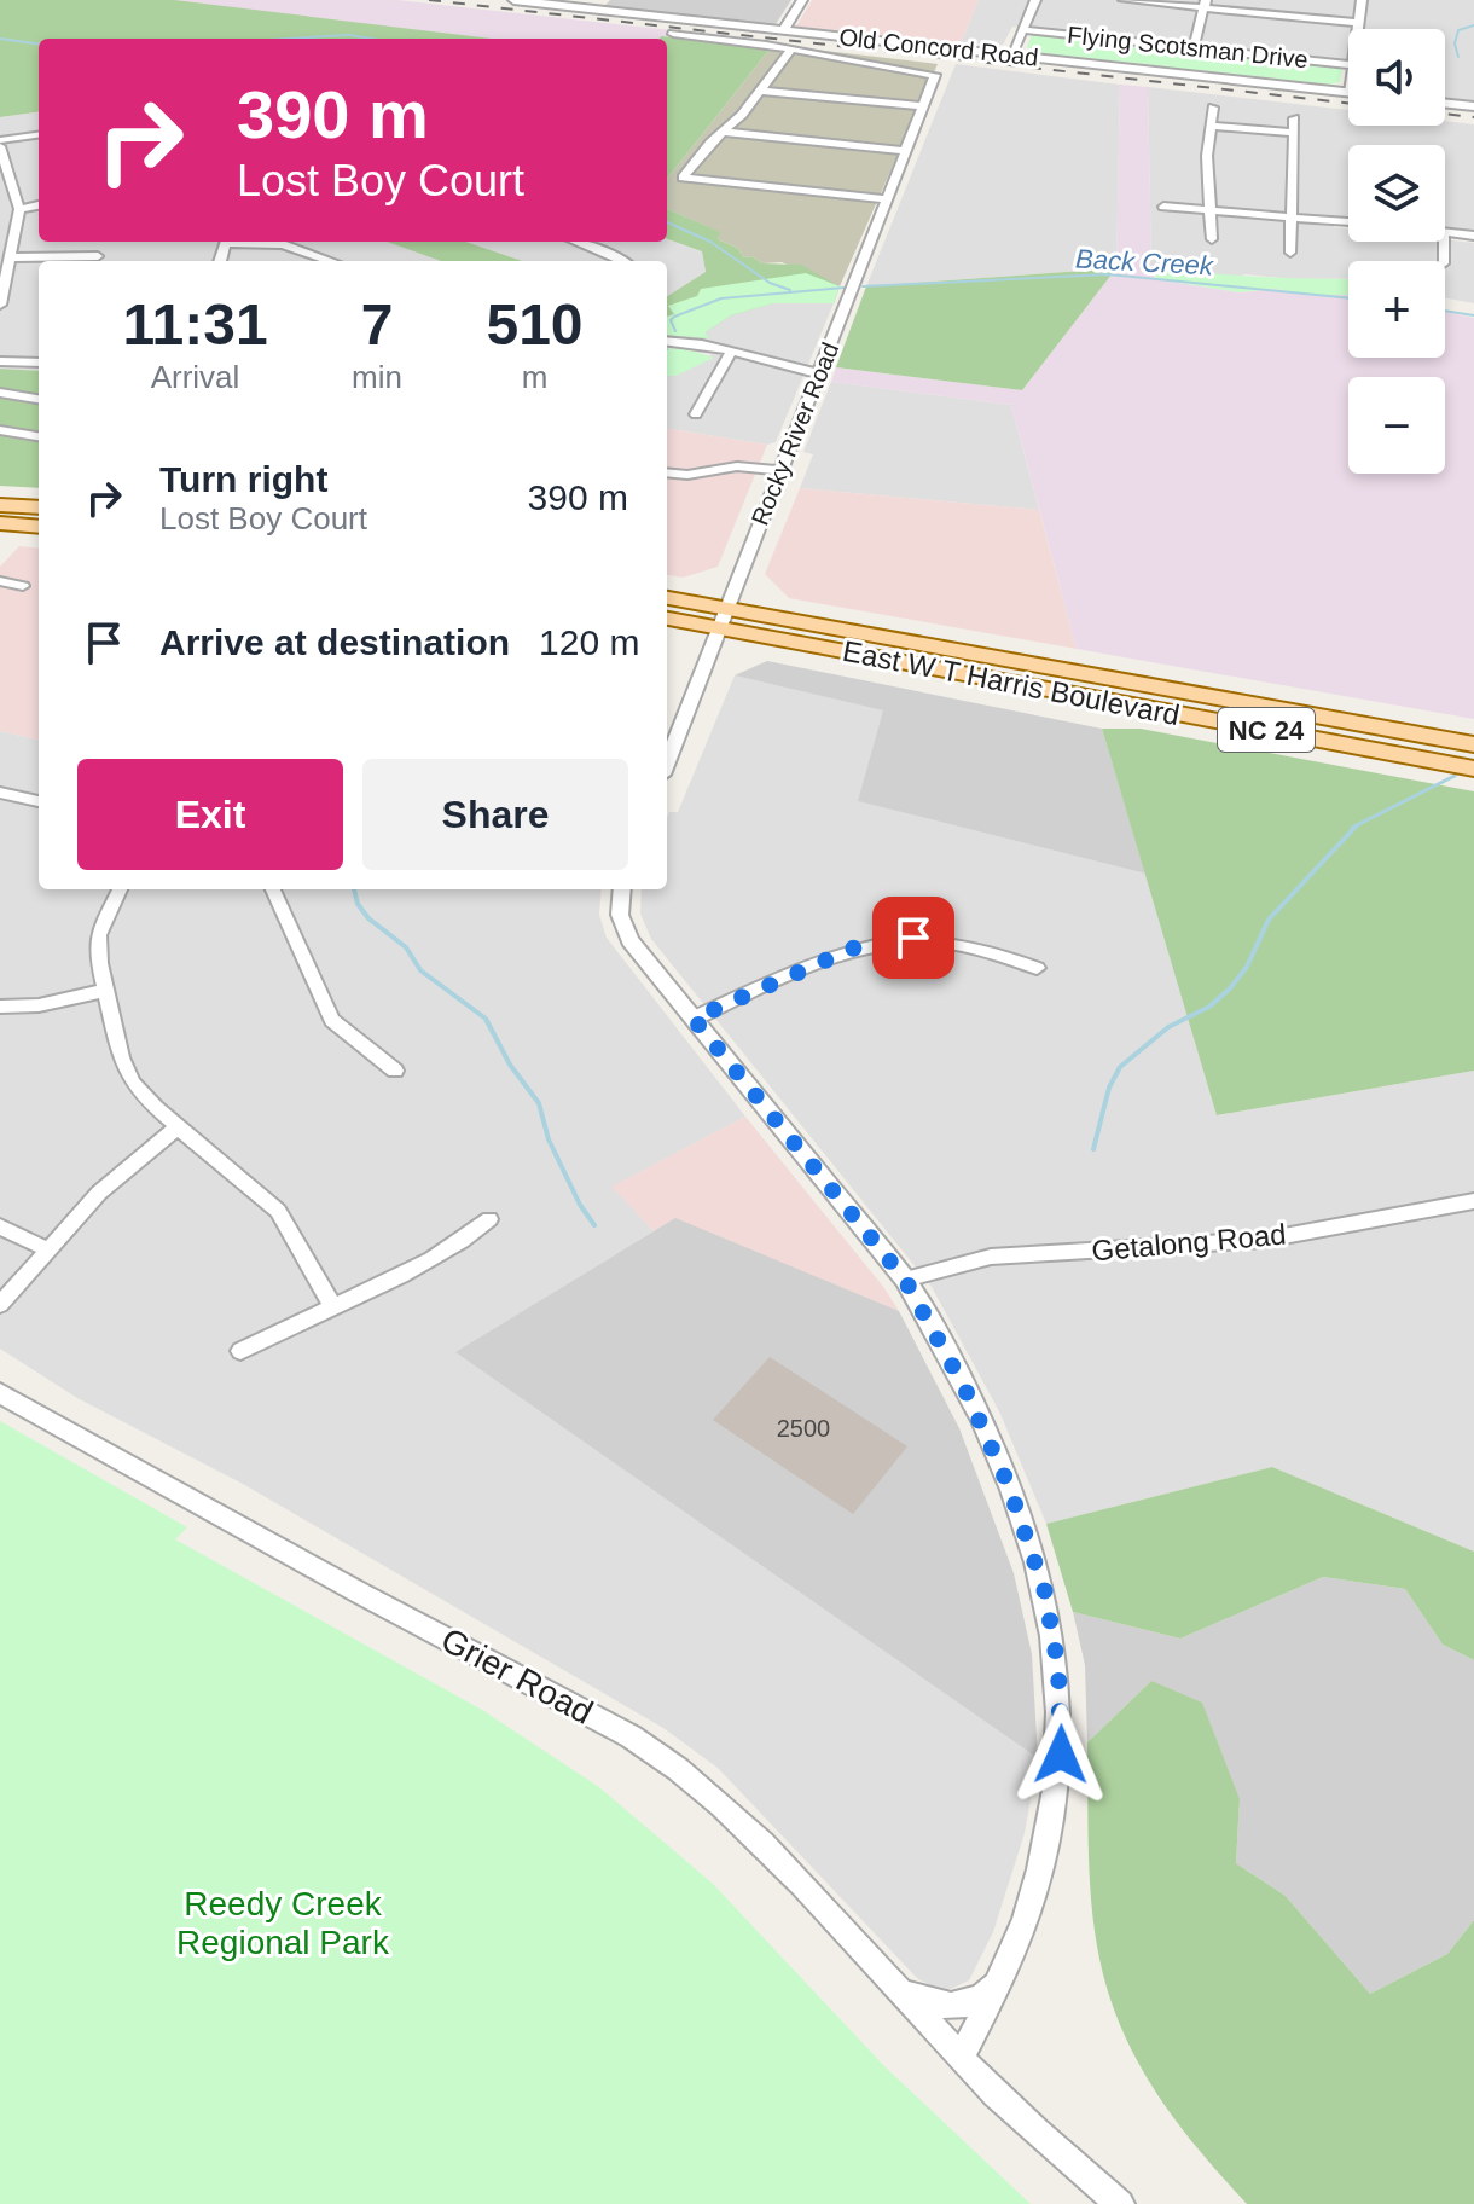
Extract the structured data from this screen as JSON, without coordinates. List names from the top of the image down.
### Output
{
  "streets": {
    "main road": ["East W T Harris Boulevard", "NC 24"],
    "street": [
      "Old Concord Road",
      "Flying Scotsman Drive",
      "Rocky River Road",
      "Getalong Road",
      "Grier Road"
    ]
  },
  "crossings": [
    ["Rocky River Road", "East W T Harris Boulevard"]
  ],
  "water": ["Back Creek"],
  "parks": ["Reedy Creek Regional Park"],
  "house_numbers": ["2500"],
  "page": {
    "map_buttons": ["+", "−"],
    "turn": ["390 m", "Lost Boy Court"],
    "eta": [
      "11:31",
      "Arrival",
      "7",
      "min",
      "510",
      "m"
    ],
    "list": [
      {
        "name": "Turn right",
        "note": "Lost Boy Court",
        "value": "390 m"
      },
      {
        "name": "Arrive at destination",
        "value": "120 m"
      }
    ],
    "buttons": ["Exit", "Share"]
  }
}
